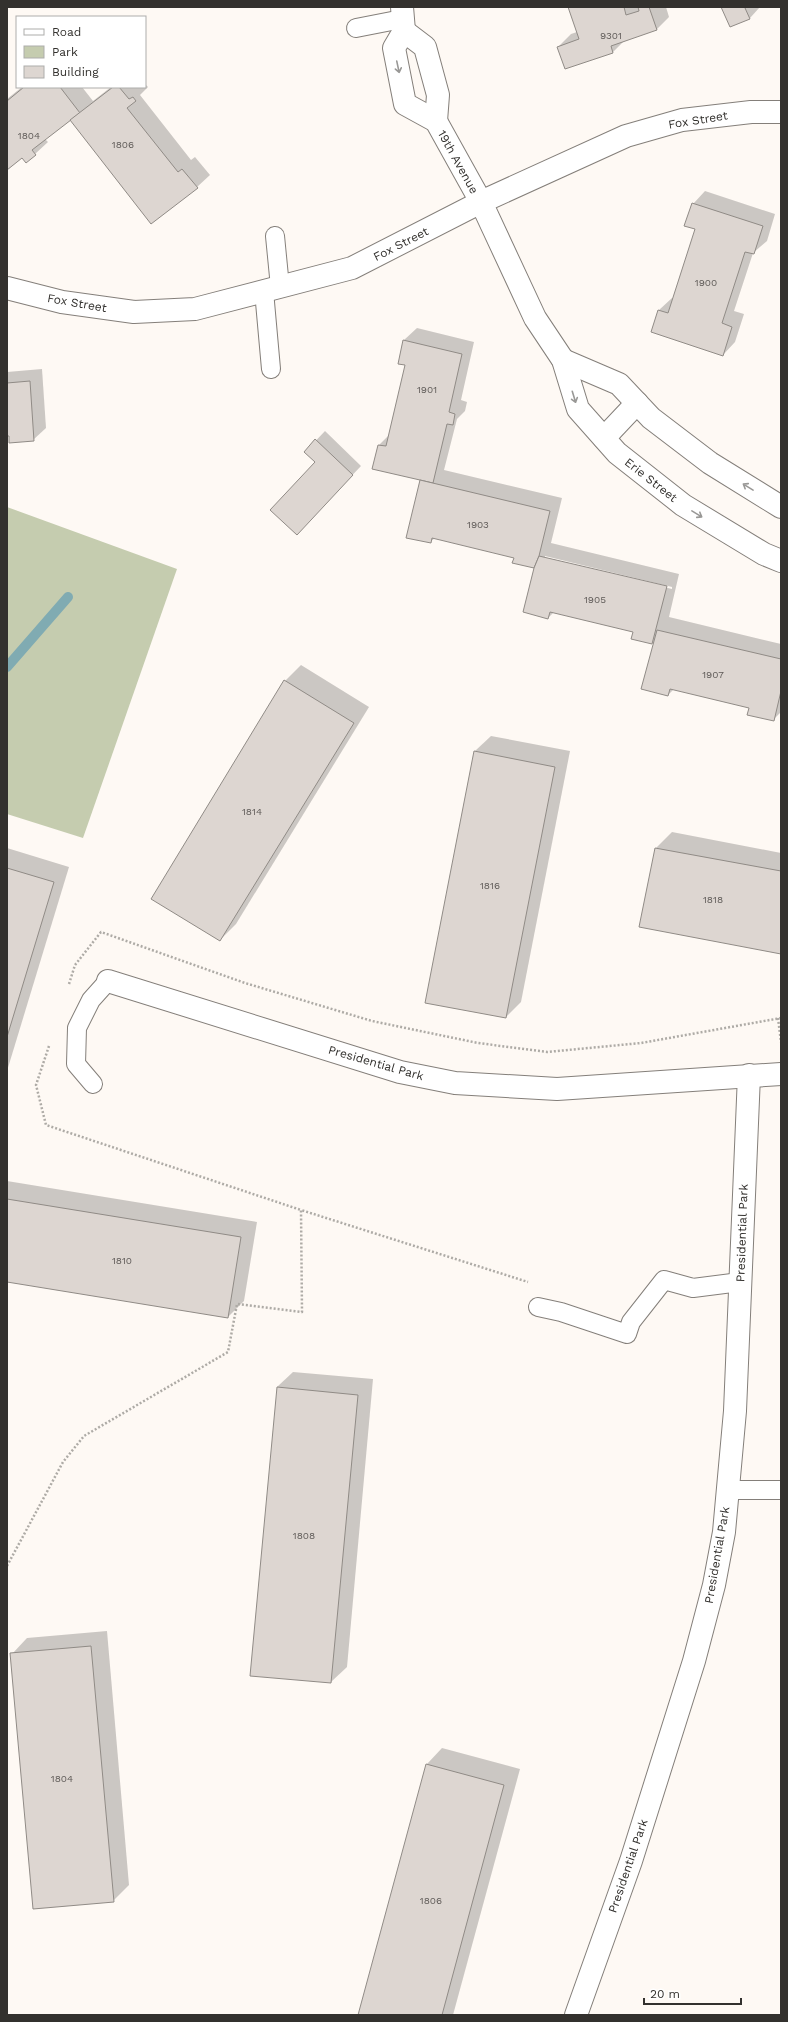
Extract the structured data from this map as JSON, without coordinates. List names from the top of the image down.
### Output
{
  "streets": {
    "street": [
      "Fox Street",
      "19th Avenue",
      "Erie Street",
      "Presidential Park"
    ]
  },
  "crossings": [
    ["Fox Street", "19th Avenue"],
    ["Fox Street", "Erie Street"],
    ["19th Avenue", "Erie Street"]
  ],
  "house_numbers": [
    "9301",
    "1804",
    "1806",
    "1900",
    "1901",
    "1903",
    "1905",
    "1907",
    "1814",
    "1816",
    "1818",
    "1810",
    "1808",
    "1804",
    "1806"
  ],
  "legend": ["Road", "Park", "Building"],
  "scale_bar": "20 m"
}
